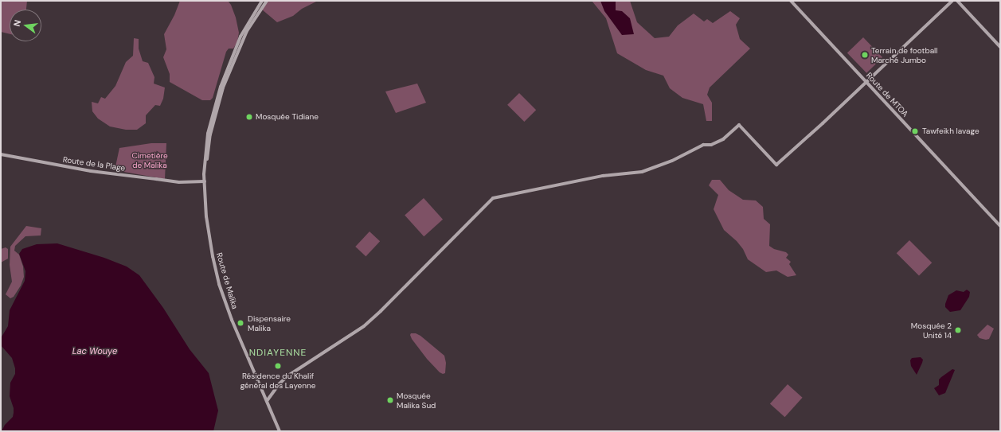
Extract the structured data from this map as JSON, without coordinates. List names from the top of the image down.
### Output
{
  "streets": {
    "street": ["Route de MTOA", "Route de la Plage", "Route de Malika"]
  },
  "crossings": [
    ["Route de la Plage", "Route de Malika"]
  ],
  "districts": ["NDIAYENNE"],
  "water": ["Lac Wouye"],
  "parks": ["Cimetière de Malika"],
  "places": [
    "Terrain de football Marché Jumbo",
    "Mosquée Tidiane",
    "Tawfeikh lavage",
    "Dispensaire Malika",
    "Mosquée 2 Unité 14",
    "Résidence du Khalif général des Layenne",
    "Mosquée Malika Sud"
  ],
  "north": "left"
}
